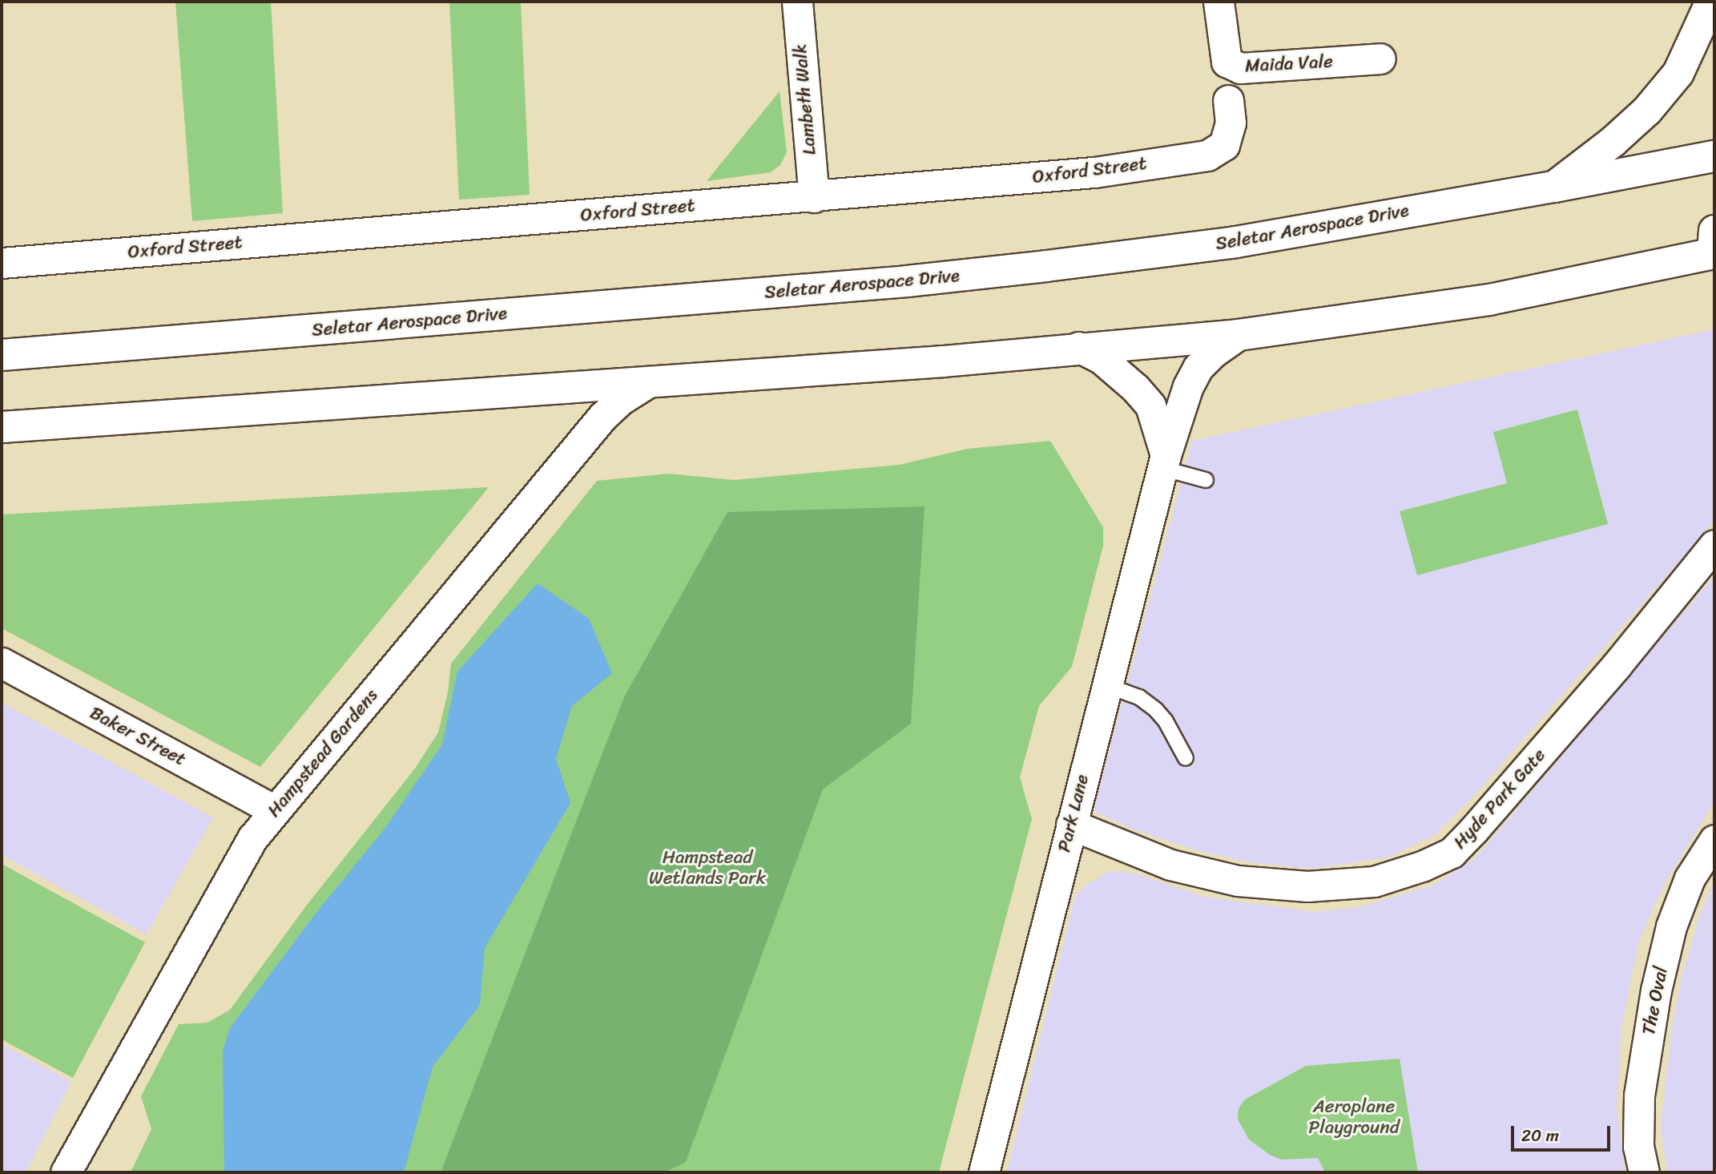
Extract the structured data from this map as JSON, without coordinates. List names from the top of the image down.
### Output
{
  "streets": {
    "street": [
      "Maida Vale",
      "Lambeth Walk",
      "Oxford Street",
      "Seletar Aerospace Drive",
      "Baker Street",
      "Hampstead Gardens",
      "Hyde Park Gate",
      "Park Lane",
      "The Oval"
    ]
  },
  "crossings": [
    ["Lambeth Walk", "Oxford Street"],
    ["Baker Street", "Hampstead Gardens"],
    ["Hyde Park Gate", "Park Lane"]
  ],
  "parks": ["Hampstead Wetlands Park", "Aeroplane Playground"],
  "scale_bar": "20 m"
}
